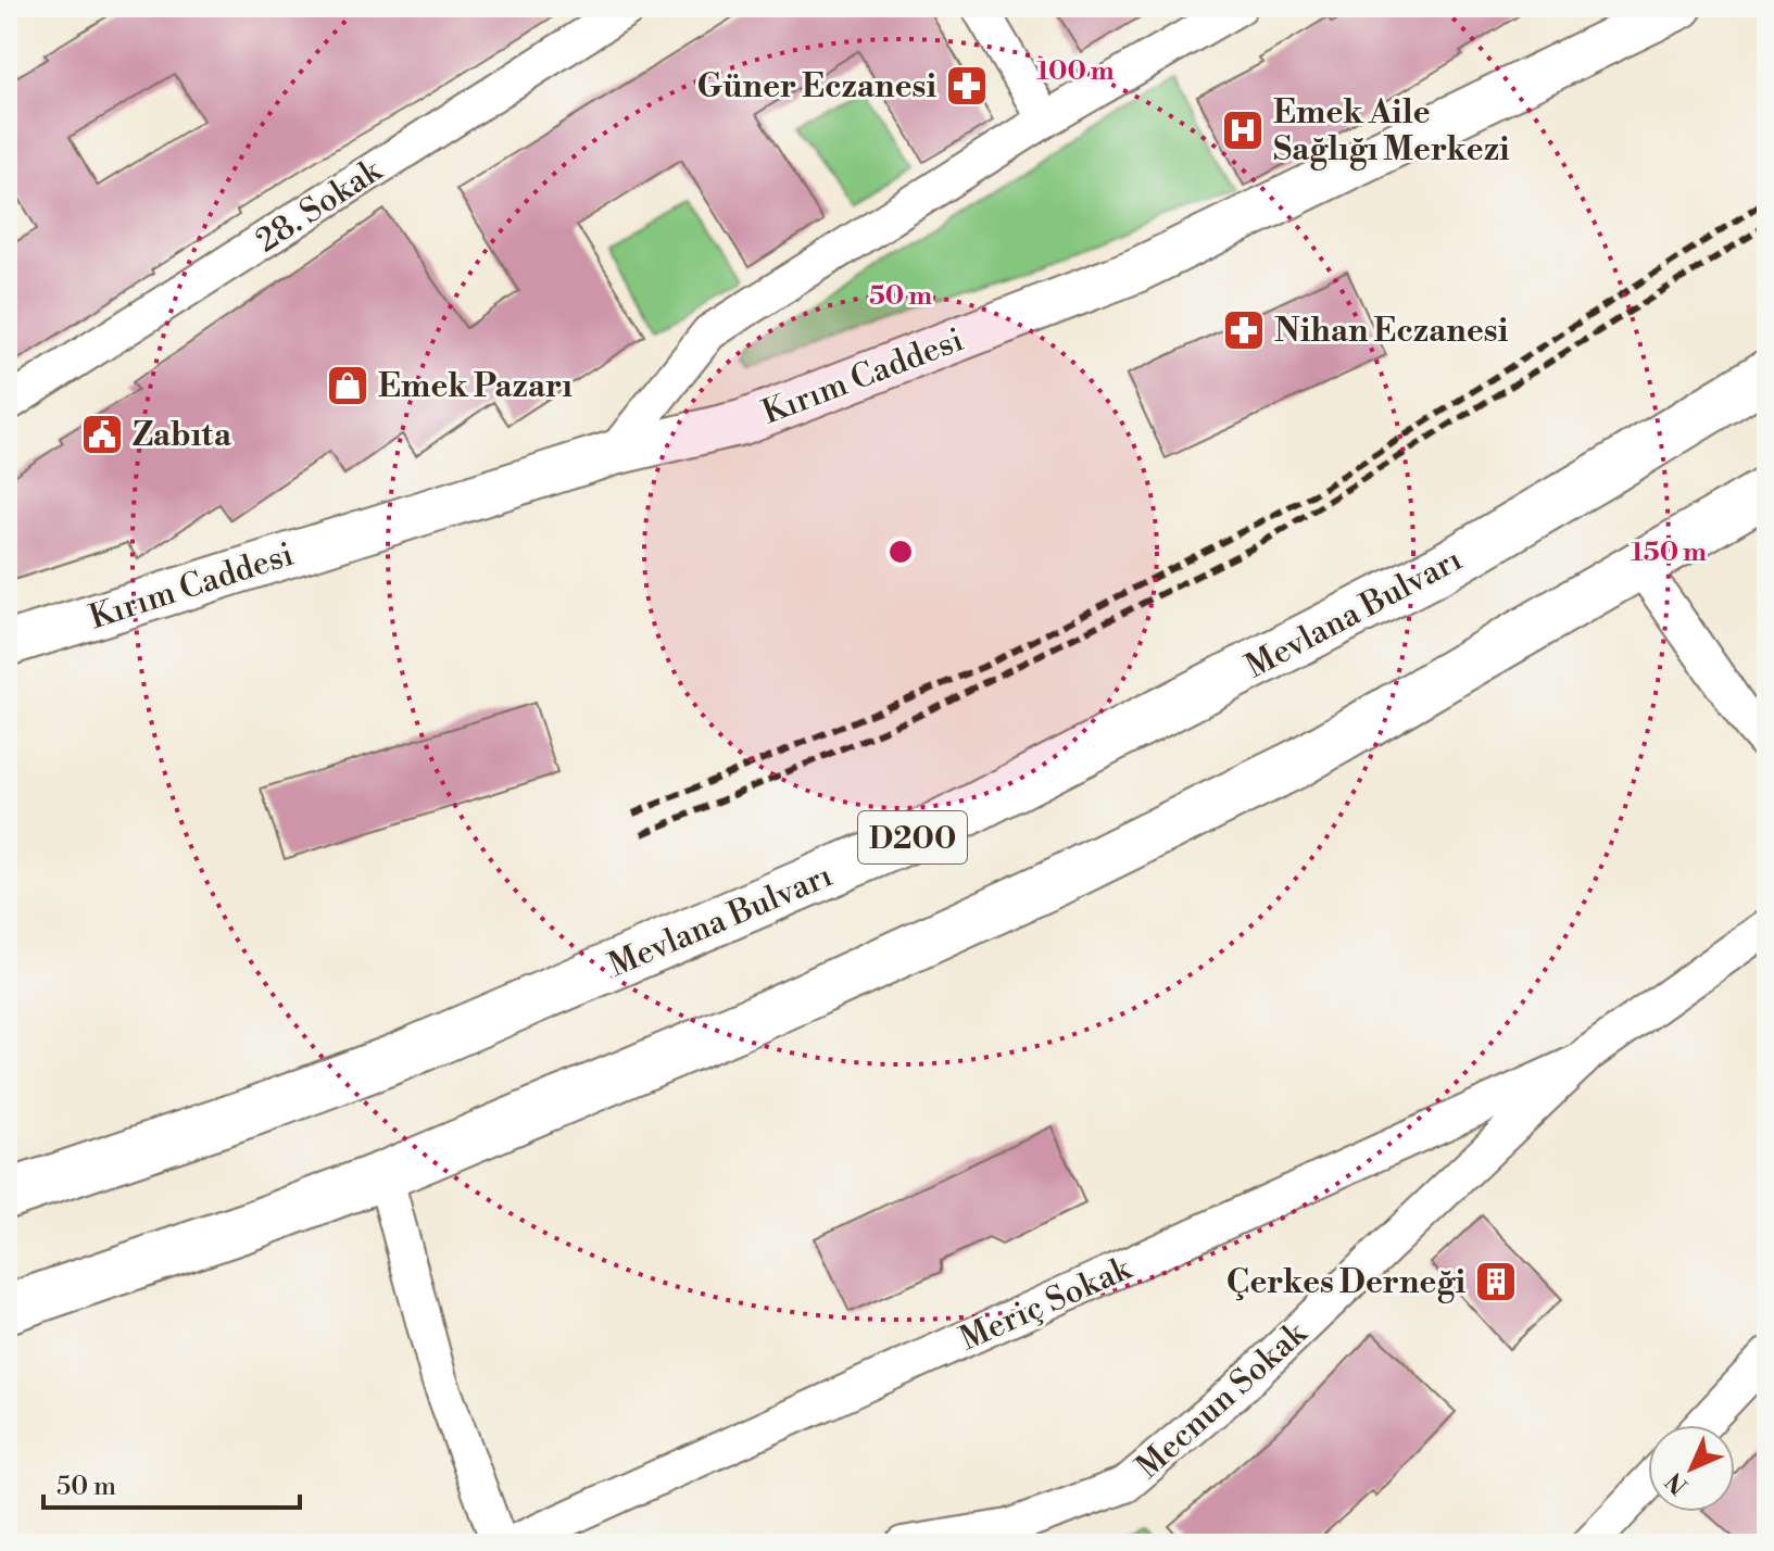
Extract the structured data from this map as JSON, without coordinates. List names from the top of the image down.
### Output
{
  "streets": {
    "highway": ["Mevlana Bulvarı", "D200"],
    "street": [
      "28. Sokak",
      "Kırım Caddesi",
      "Meriç Sokak",
      "Mecnun Sokak"
    ]
  },
  "crossings": [
    ["Meriç Sokak", "Mecnun Sokak"]
  ],
  "places": {
    "pharmacy": ["Güner Eczanesi", "Nihan Eczanesi"],
    "hospital": ["Emek Aile Sağlığı Merkezi"],
    "shop": ["Emek Pazarı"],
    "public building": ["Zabıta"],
    "building": ["Çerkes Derneği"]
  },
  "scale_bar": "50 m",
  "north": "bottom left",
  "rings": ["100 m", "50 m", "150 m"]
}
